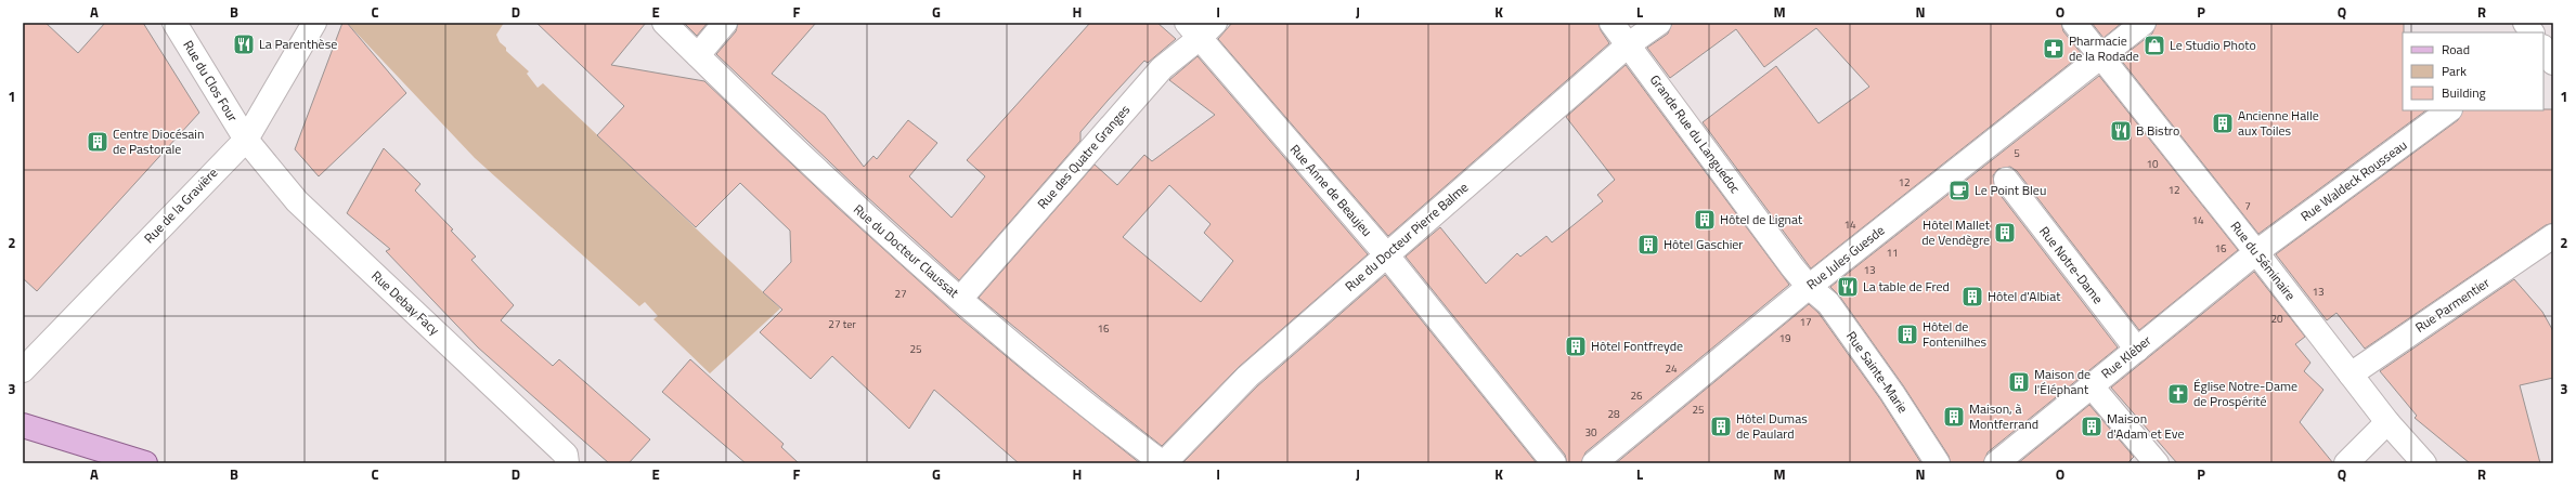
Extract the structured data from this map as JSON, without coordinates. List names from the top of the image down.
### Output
{
  "streets": {
    "street": [
      "Rue du Clos Four",
      "Grande Rue du Languedoc",
      "Rue des Quatre Granges",
      "Rue Waldeck Rousseau",
      "Rue Anne de Beaujeu",
      "Rue de la Gravière",
      "Rue du Docteur Pierre Balme",
      "Rue du Docteur Claussat",
      "Rue Jules Guesde",
      "Rue du Séminaire",
      "Rue Notre-Dame",
      "Rue Debay Facy",
      "Rue Parmentier",
      "Rue Kléber",
      "Rue Sainte-Marie"
    ]
  },
  "crossings": [
    ["Rue du Clos Four", "Rue de la Gravière"],
    ["Rue du Clos Four", "Rue Debay Facy"],
    ["Grande Rue du Languedoc", "Rue du Docteur Pierre Balme"],
    ["Grande Rue du Languedoc", "Rue Jules Guesde"],
    ["Grande Rue du Languedoc", "Rue Sainte-Marie"],
    ["Rue des Quatre Granges", "Rue Anne de Beaujeu"],
    ["Rue des Quatre Granges", "Rue du Docteur Claussat"],
    ["Rue Waldeck Rousseau", "Rue du Séminaire"],
    ["Rue Waldeck Rousseau", "Rue Kléber"],
    ["Rue Anne de Beaujeu", "Rue du Docteur Pierre Balme"],
    ["Rue de la Gravière", "Rue Debay Facy"],
    ["Rue du Docteur Pierre Balme", "Rue du Docteur Claussat"],
    ["Rue Jules Guesde", "Rue du Séminaire"],
    ["Rue Jules Guesde", "Rue Sainte-Marie"],
    ["Rue du Séminaire", "Rue Parmentier"],
    ["Rue du Séminaire", "Rue Kléber"],
    ["Rue Notre-Dame", "Rue Kléber"]
  ],
  "places": {
    "restaurant": ["La Parenthèse", "B Bistro", "La table de Fred"],
    "shop": ["Le Studio Photo"],
    "pharmacy": ["Pharmacie de la Rodade"],
    "building": [
      "Ancienne Halle aux Toiles",
      "Centre Diocésain de Pastorale",
      "Hôtel de Lignat",
      "Hôtel Mallet de Vendègre",
      "Hôtel Gaschier",
      "Hôtel d'Albiat",
      "Hôtel de Fontenilhes",
      "Hôtel Fontfreyde",
      "Maison de l'Éléphant",
      "Maison, à Montferrand",
      "Hôtel Dumas de Paulard",
      "Maison d'Adam et Eve"
    ],
    "cafe": ["Le Point Bleu"],
    "church": ["Église Notre-Dame de Prospérité"]
  },
  "house_numbers": [
    "5",
    "10",
    "12",
    "12",
    "7",
    "14",
    "14",
    "16",
    "11",
    "13",
    "13",
    "27",
    "20",
    "17",
    "27 ter",
    "16",
    "19",
    "25",
    "24",
    "26",
    "25",
    "28",
    "30"
  ],
  "legend": ["Road", "Park", "Building"],
  "grid": {
    "columns": [
      "A",
      "B",
      "C",
      "D",
      "E",
      "F",
      "G",
      "H",
      "I",
      "J",
      "K",
      "L",
      "M",
      "N",
      "O",
      "P",
      "Q",
      "R"
    ],
    "rows": ["1", "2", "3"]
  }
}
